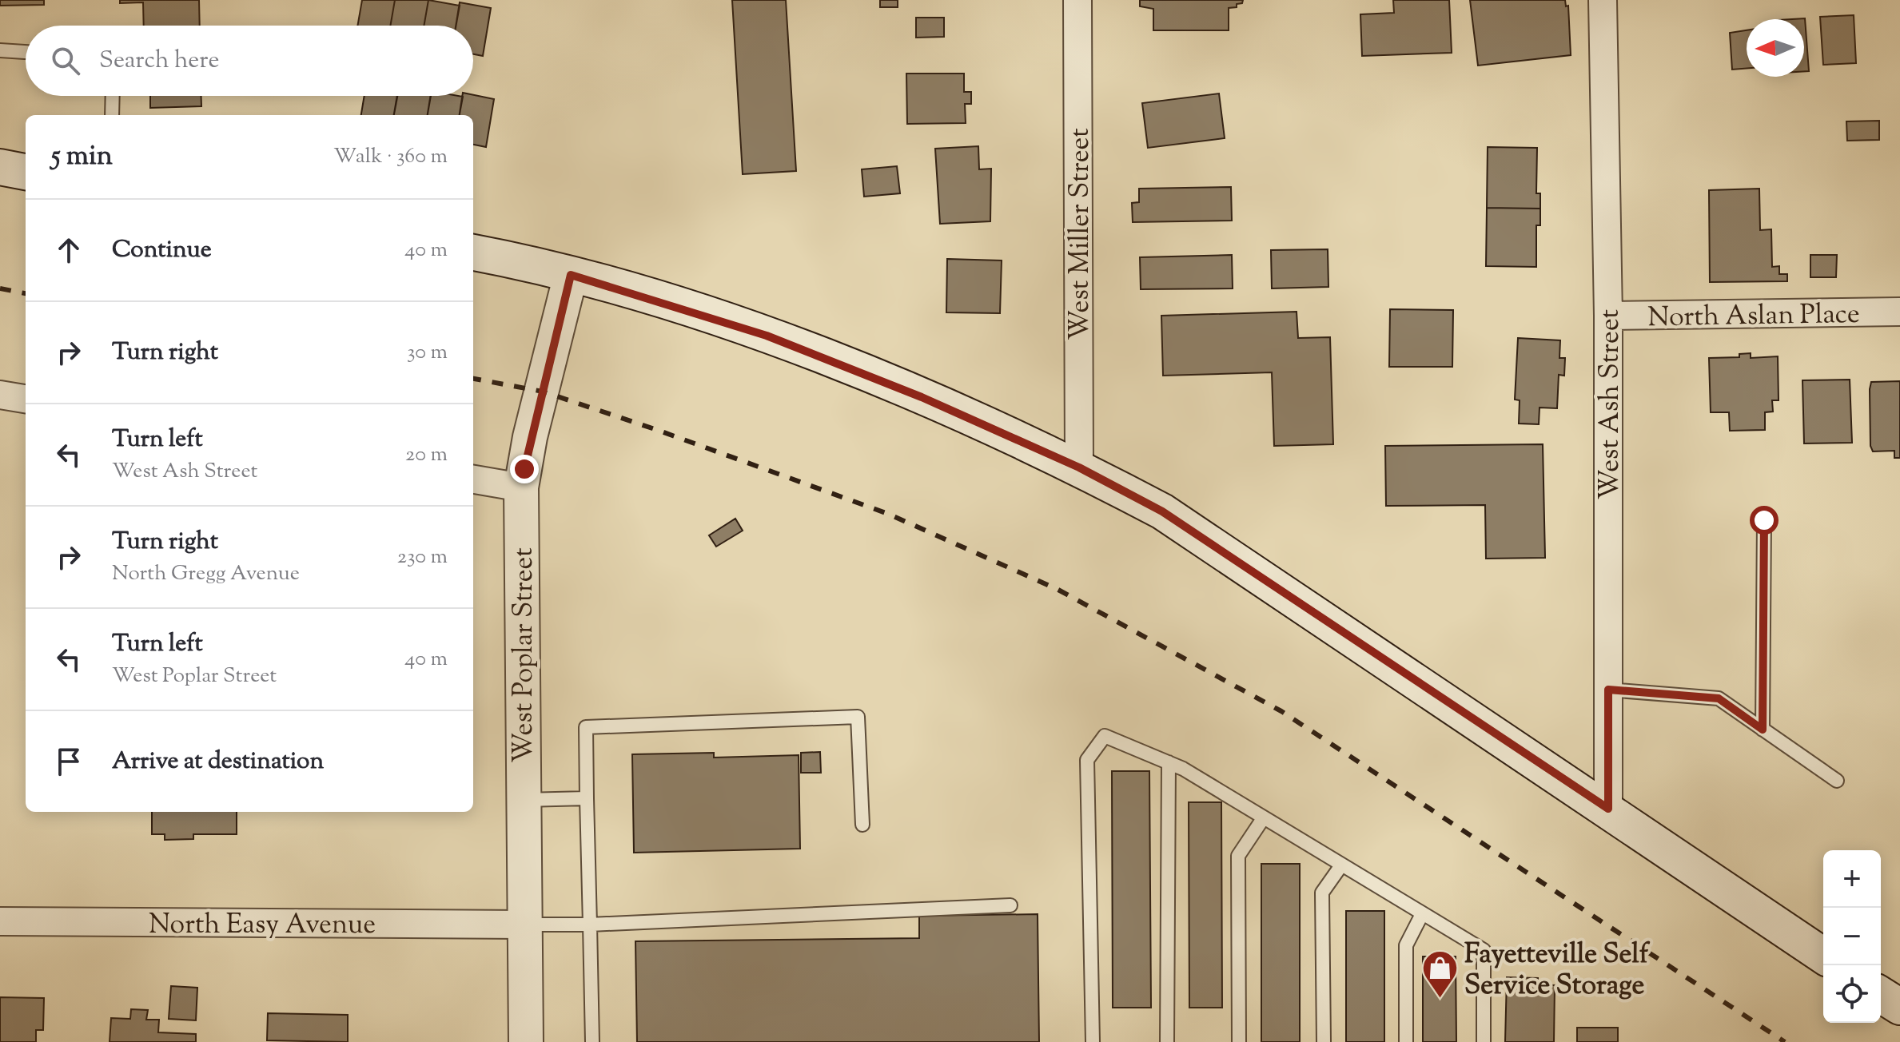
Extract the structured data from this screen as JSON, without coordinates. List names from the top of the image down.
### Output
{
  "streets": {
    "street": [
      "West Miller Street",
      "North Aslan Place",
      "West Ash Street",
      "West Poplar Street",
      "North Easy Avenue"
    ]
  },
  "crossings": [
    ["North Aslan Place", "West Ash Street"],
    ["West Poplar Street", "North Easy Avenue"]
  ],
  "places": {
    "shop": ["Fayetteville Self Service Storage"]
  },
  "north": "left",
  "page": {
    "search": "Search here",
    "heading": ["5 min", "Walk · 360 m"],
    "list": [
      ["Continue", "40 m"],
      ["Turn right", "30 m"],
      ["Turn left", "West Ash Street", "20 m"],
      ["Turn right", "North Gregg Avenue", "230 m"],
      ["Turn left", "West Poplar Street", "40 m"],
      "Arrive at destination"
    ],
    "map_buttons": ["+", "−"]
  }
}
